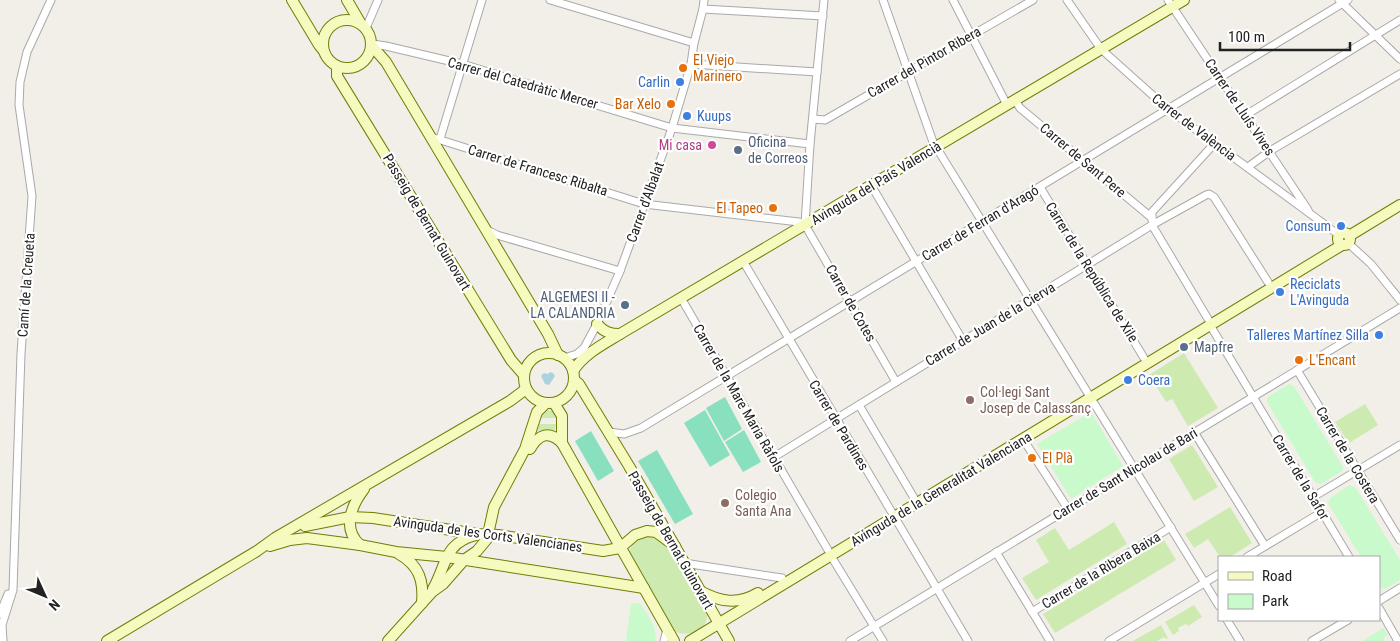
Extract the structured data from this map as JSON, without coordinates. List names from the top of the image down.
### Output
{
  "streets": {
    "street": [
      "Carrer del Pintor Ribera",
      "Carrer del Catedràtic Mercer",
      "Carrer de Lluís Vives",
      "Carrer de València",
      "Carrer de Sant Pere",
      "Carrer de Francesc Ribalta",
      "Avinguda del País Valencià",
      "Carrer d'Albalat",
      "Passeig de Bernat Guinovart",
      "Carrer de Ferran d'Aragó",
      "Carrer de la República de Xile",
      "Camí de la Creueta",
      "Carrer de Cotes",
      "Carrer de Juan de la Cierva",
      "Carrer de la Mare Maria Ràfols",
      "Carrer de Pardines",
      "Carrer de la Costera",
      "Carrer de Sant Nicolau de Bari",
      "Carrer de la Safor",
      "Avinguda de la Generalitat Valenciana",
      "Avinguda de les Corts Valencianes",
      "Carrer de la Ribera Baixa"
    ]
  },
  "crossings": [
    ["Carrer del Pintor Ribera", "Carrer de Sant Pere"],
    ["Carrer del Catedràtic Mercer", "Carrer d'Albalat"],
    ["Carrer del Catedràtic Mercer", "Passeig de Bernat Guinovart"],
    ["Carrer de Lluís Vives", "Carrer de València"],
    ["Carrer de Lluís Vives", "Avinguda del País Valencià"],
    ["Carrer de Lluís Vives", "Carrer de Ferran d'Aragó"],
    ["Carrer de València", "Avinguda del País Valencià"],
    ["Carrer de València", "Carrer de Ferran d'Aragó"],
    ["Carrer de València", "Avinguda de la Generalitat Valenciana"],
    ["Carrer de Sant Pere", "Avinguda del País Valencià"],
    ["Carrer de Sant Pere", "Carrer de Ferran d'Aragó"],
    ["Carrer de Sant Pere", "Carrer de Juan de la Cierva"],
    ["Carrer de Sant Pere", "Carrer de la Safor"],
    ["Carrer de Sant Pere", "Avinguda de la Generalitat Valenciana"],
    ["Carrer de Francesc Ribalta", "Avinguda del País Valencià"],
    ["Carrer de Francesc Ribalta", "Carrer d'Albalat"],
    ["Carrer de Francesc Ribalta", "Carrer de Cotes"],
    ["Avinguda del País Valencià", "Carrer d'Albalat"],
    ["Avinguda del País Valencià", "Passeig de Bernat Guinovart"],
    ["Avinguda del País Valencià", "Carrer de Cotes"],
    ["Avinguda del País Valencià", "Carrer de la Mare Maria Ràfols"],
    ["Avinguda del País Valencià", "Carrer de Pardines"],
    ["Carrer d'Albalat", "Passeig de Bernat Guinovart"],
    ["Passeig de Bernat Guinovart", "Carrer de Ferran d'Aragó"],
    ["Passeig de Bernat Guinovart", "Avinguda de la Generalitat Valenciana"],
    ["Carrer de Ferran d'Aragó", "Carrer de la República de Xile"],
    ["Carrer de Ferran d'Aragó", "Carrer de Cotes"],
    ["Carrer de Ferran d'Aragó", "Carrer de la Mare Maria Ràfols"],
    ["Carrer de Ferran d'Aragó", "Carrer de Pardines"],
    ["Carrer de la República de Xile", "Carrer de Juan de la Cierva"],
    ["Carrer de la República de Xile", "Avinguda de la Generalitat Valenciana"],
    ["Carrer de Cotes", "Carrer de Juan de la Cierva"],
    ["Carrer de Juan de la Cierva", "Carrer de la Mare Maria Ràfols"],
    ["Carrer de Juan de la Cierva", "Carrer de Pardines"],
    ["Carrer de Juan de la Cierva", "Avinguda de la Generalitat Valenciana"],
    ["Carrer de la Mare Maria Ràfols", "Carrer de Sant Nicolau de Bari"],
    ["Carrer de la Mare Maria Ràfols", "Avinguda de la Generalitat Valenciana"],
    ["Carrer de Pardines", "Carrer de Sant Nicolau de Bari"],
    ["Carrer de Pardines", "Avinguda de la Generalitat Valenciana"],
    ["Carrer de la Costera", "Carrer de Sant Nicolau de Bari"],
    ["Carrer de Sant Nicolau de Bari", "Carrer de la Safor"],
    ["Carrer de la Safor", "Avinguda de la Generalitat Valenciana"]
  ],
  "places": [
    "El Viejo Marinero",
    "Carlin",
    "Bar Xelo",
    "Kuups",
    "Mi casa",
    "Oficina de Correos",
    "El Tapeo",
    "Consum",
    "Reciclats L'Avinguda",
    "ALGEMESI II - LA CALANDRIA",
    "Talleres Martínez Silla",
    "Mapfre",
    "L'Encant",
    "Coera",
    "Col·legi Sant Josep de Calassanç",
    "El Plà",
    "Colegio Santa Ana"
  ],
  "legend": ["Road", "Park"],
  "scale_bar": "100 m",
  "north": "bottom right"
}
